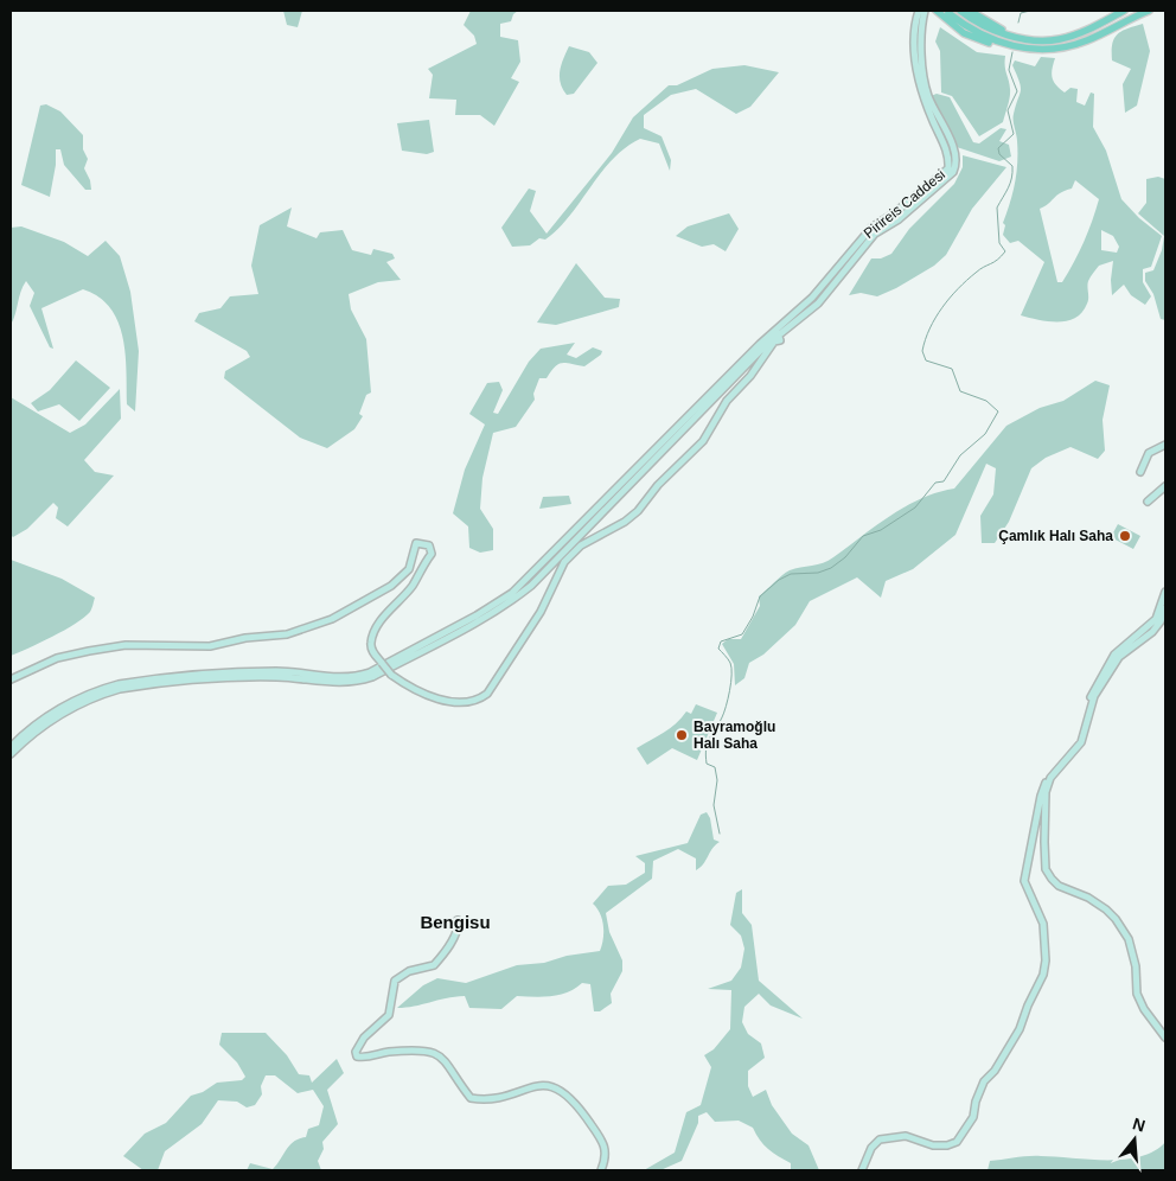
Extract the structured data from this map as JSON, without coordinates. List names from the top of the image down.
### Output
{
  "streets": {
    "street": ["Pirireis Caddesi"]
  },
  "districts": ["Bengisu"],
  "places": ["Çamlık Halı Saha", "Bayramoğlu Halı Saha"],
  "north": "top"
}
